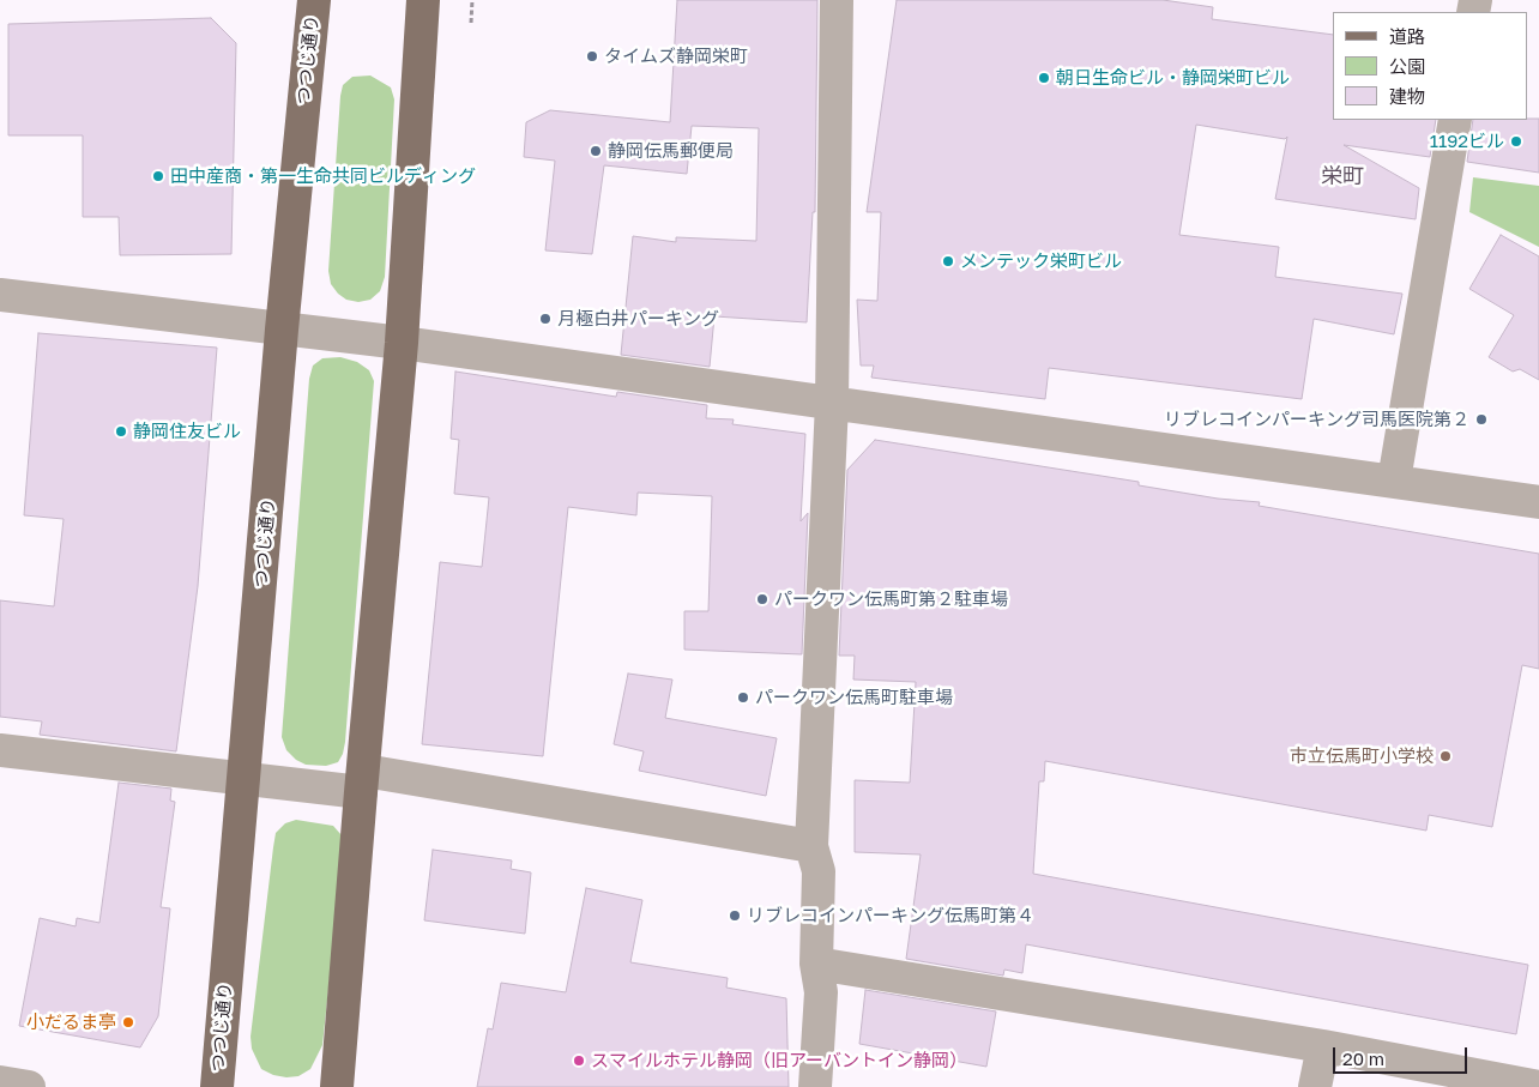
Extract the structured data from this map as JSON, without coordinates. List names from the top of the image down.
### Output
{
  "streets": {
    "main road": ["つつじ通り"]
  },
  "districts": ["栄町"],
  "places": [
    "タイムズ静岡栄町",
    "朝日生命ビル・静岡栄町ビル",
    "1192ビル",
    "静岡伝馬郵便局",
    "田中産商・第一生命共同ビルディング",
    "メンテック栄町ビル",
    "月極白井パーキング",
    "リブレコインパーキング司馬医院第２",
    "静岡住友ビル",
    "パークワン伝馬町第２駐車場",
    "パークワン伝馬町駐車場",
    "市立伝馬町小学校",
    "リブレコインパーキング伝馬町第４",
    "小だるま亭",
    "スマイルホテル静岡（旧アーバントイン静岡）"
  ],
  "legend": ["道路", "公園", "建物"],
  "scale_bar": "20 m"
}
